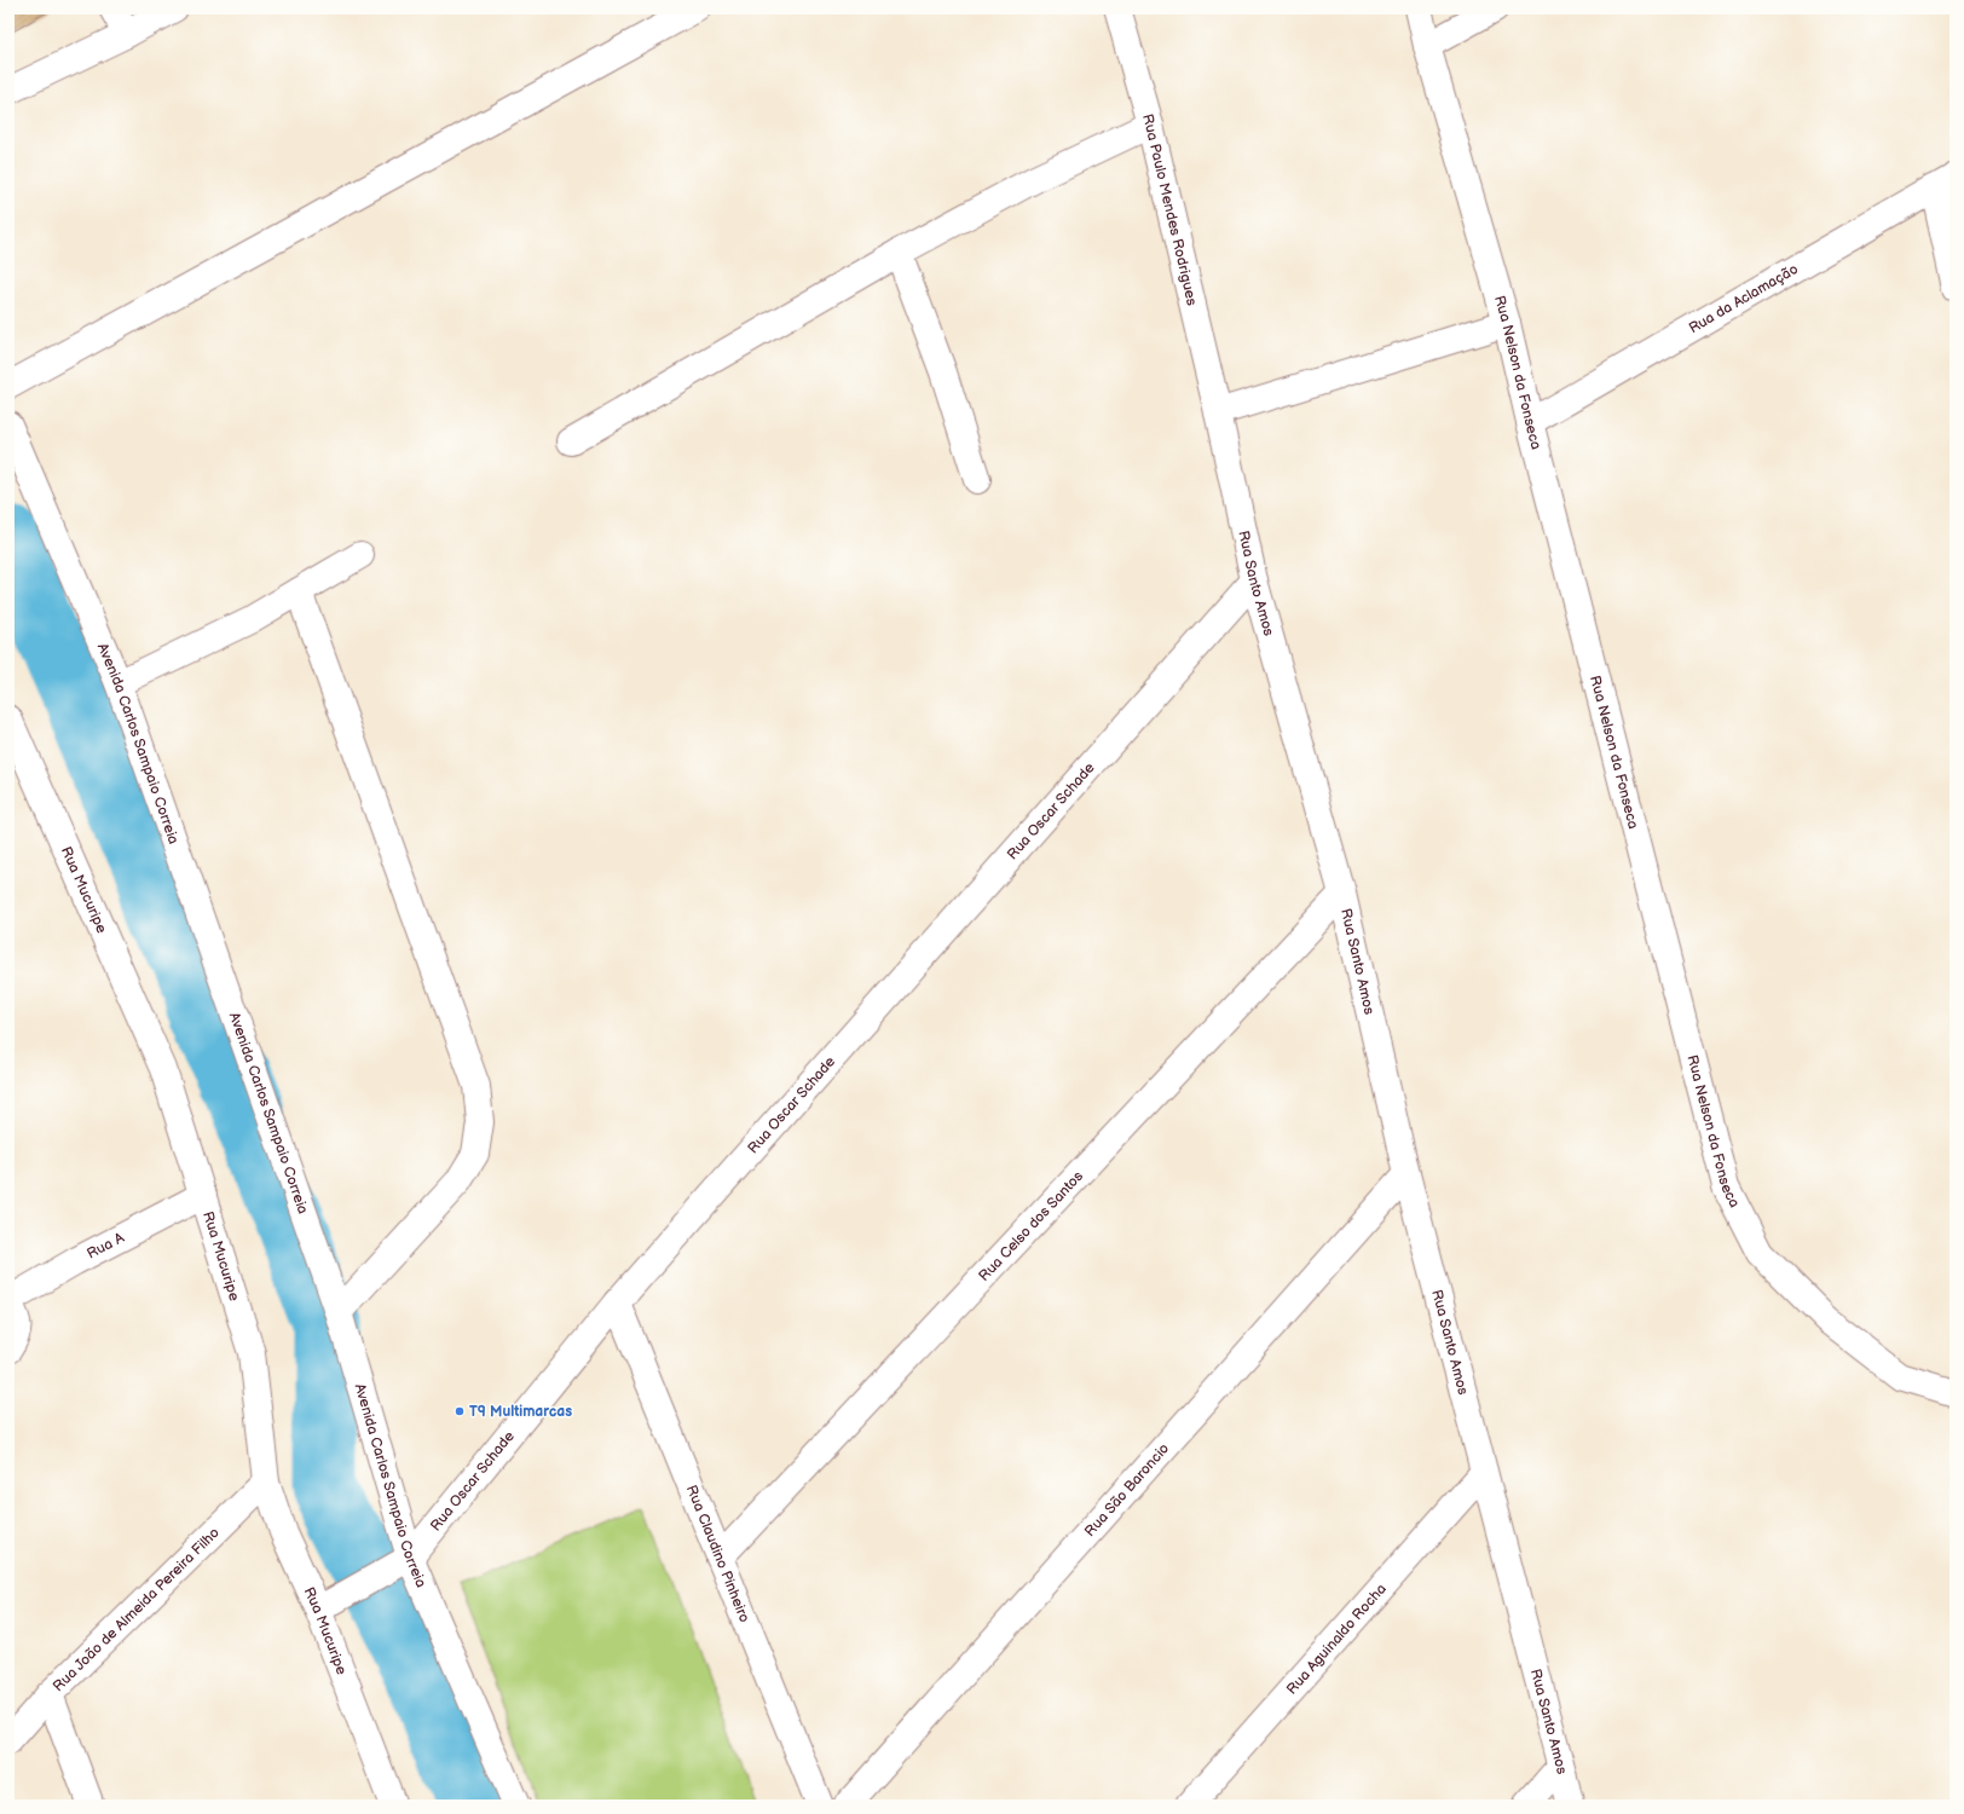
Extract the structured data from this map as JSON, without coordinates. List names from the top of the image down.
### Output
{
  "streets": {
    "street": [
      "Rua Paulo Mendes Rodrigues",
      "Rua da Aclamação",
      "Rua Nelson da Fonseca",
      "Rua Santo Amos",
      "Avenida Carlos Sampaio Correia",
      "Rua Oscar Schade",
      "Rua Mucuripe",
      "Rua Celso dos Santos",
      "Rua A",
      "Rua São Baroncio",
      "Rua Claudino Pinheiro",
      "Rua João de Almeida Pereira Filho",
      "Rua Aguinaldo Rocha"
    ]
  },
  "crossings": [
    ["Rua Paulo Mendes Rodrigues", "Rua Santo Amos"],
    ["Rua da Aclamação", "Rua Nelson da Fonseca"],
    ["Rua Santo Amos", "Rua Oscar Schade"],
    ["Rua Santo Amos", "Rua Celso dos Santos"],
    ["Rua Santo Amos", "Rua São Baroncio"],
    ["Rua Santo Amos", "Rua Aguinaldo Rocha"],
    ["Avenida Carlos Sampaio Correia", "Rua Oscar Schade"],
    ["Rua Oscar Schade", "Rua Mucuripe"],
    ["Rua Oscar Schade", "Rua Claudino Pinheiro"],
    ["Rua Mucuripe", "Rua A"],
    ["Rua Mucuripe", "Rua João de Almeida Pereira Filho"],
    ["Rua Celso dos Santos", "Rua Claudino Pinheiro"]
  ],
  "places": ["T9 Multimarcas"]
}
